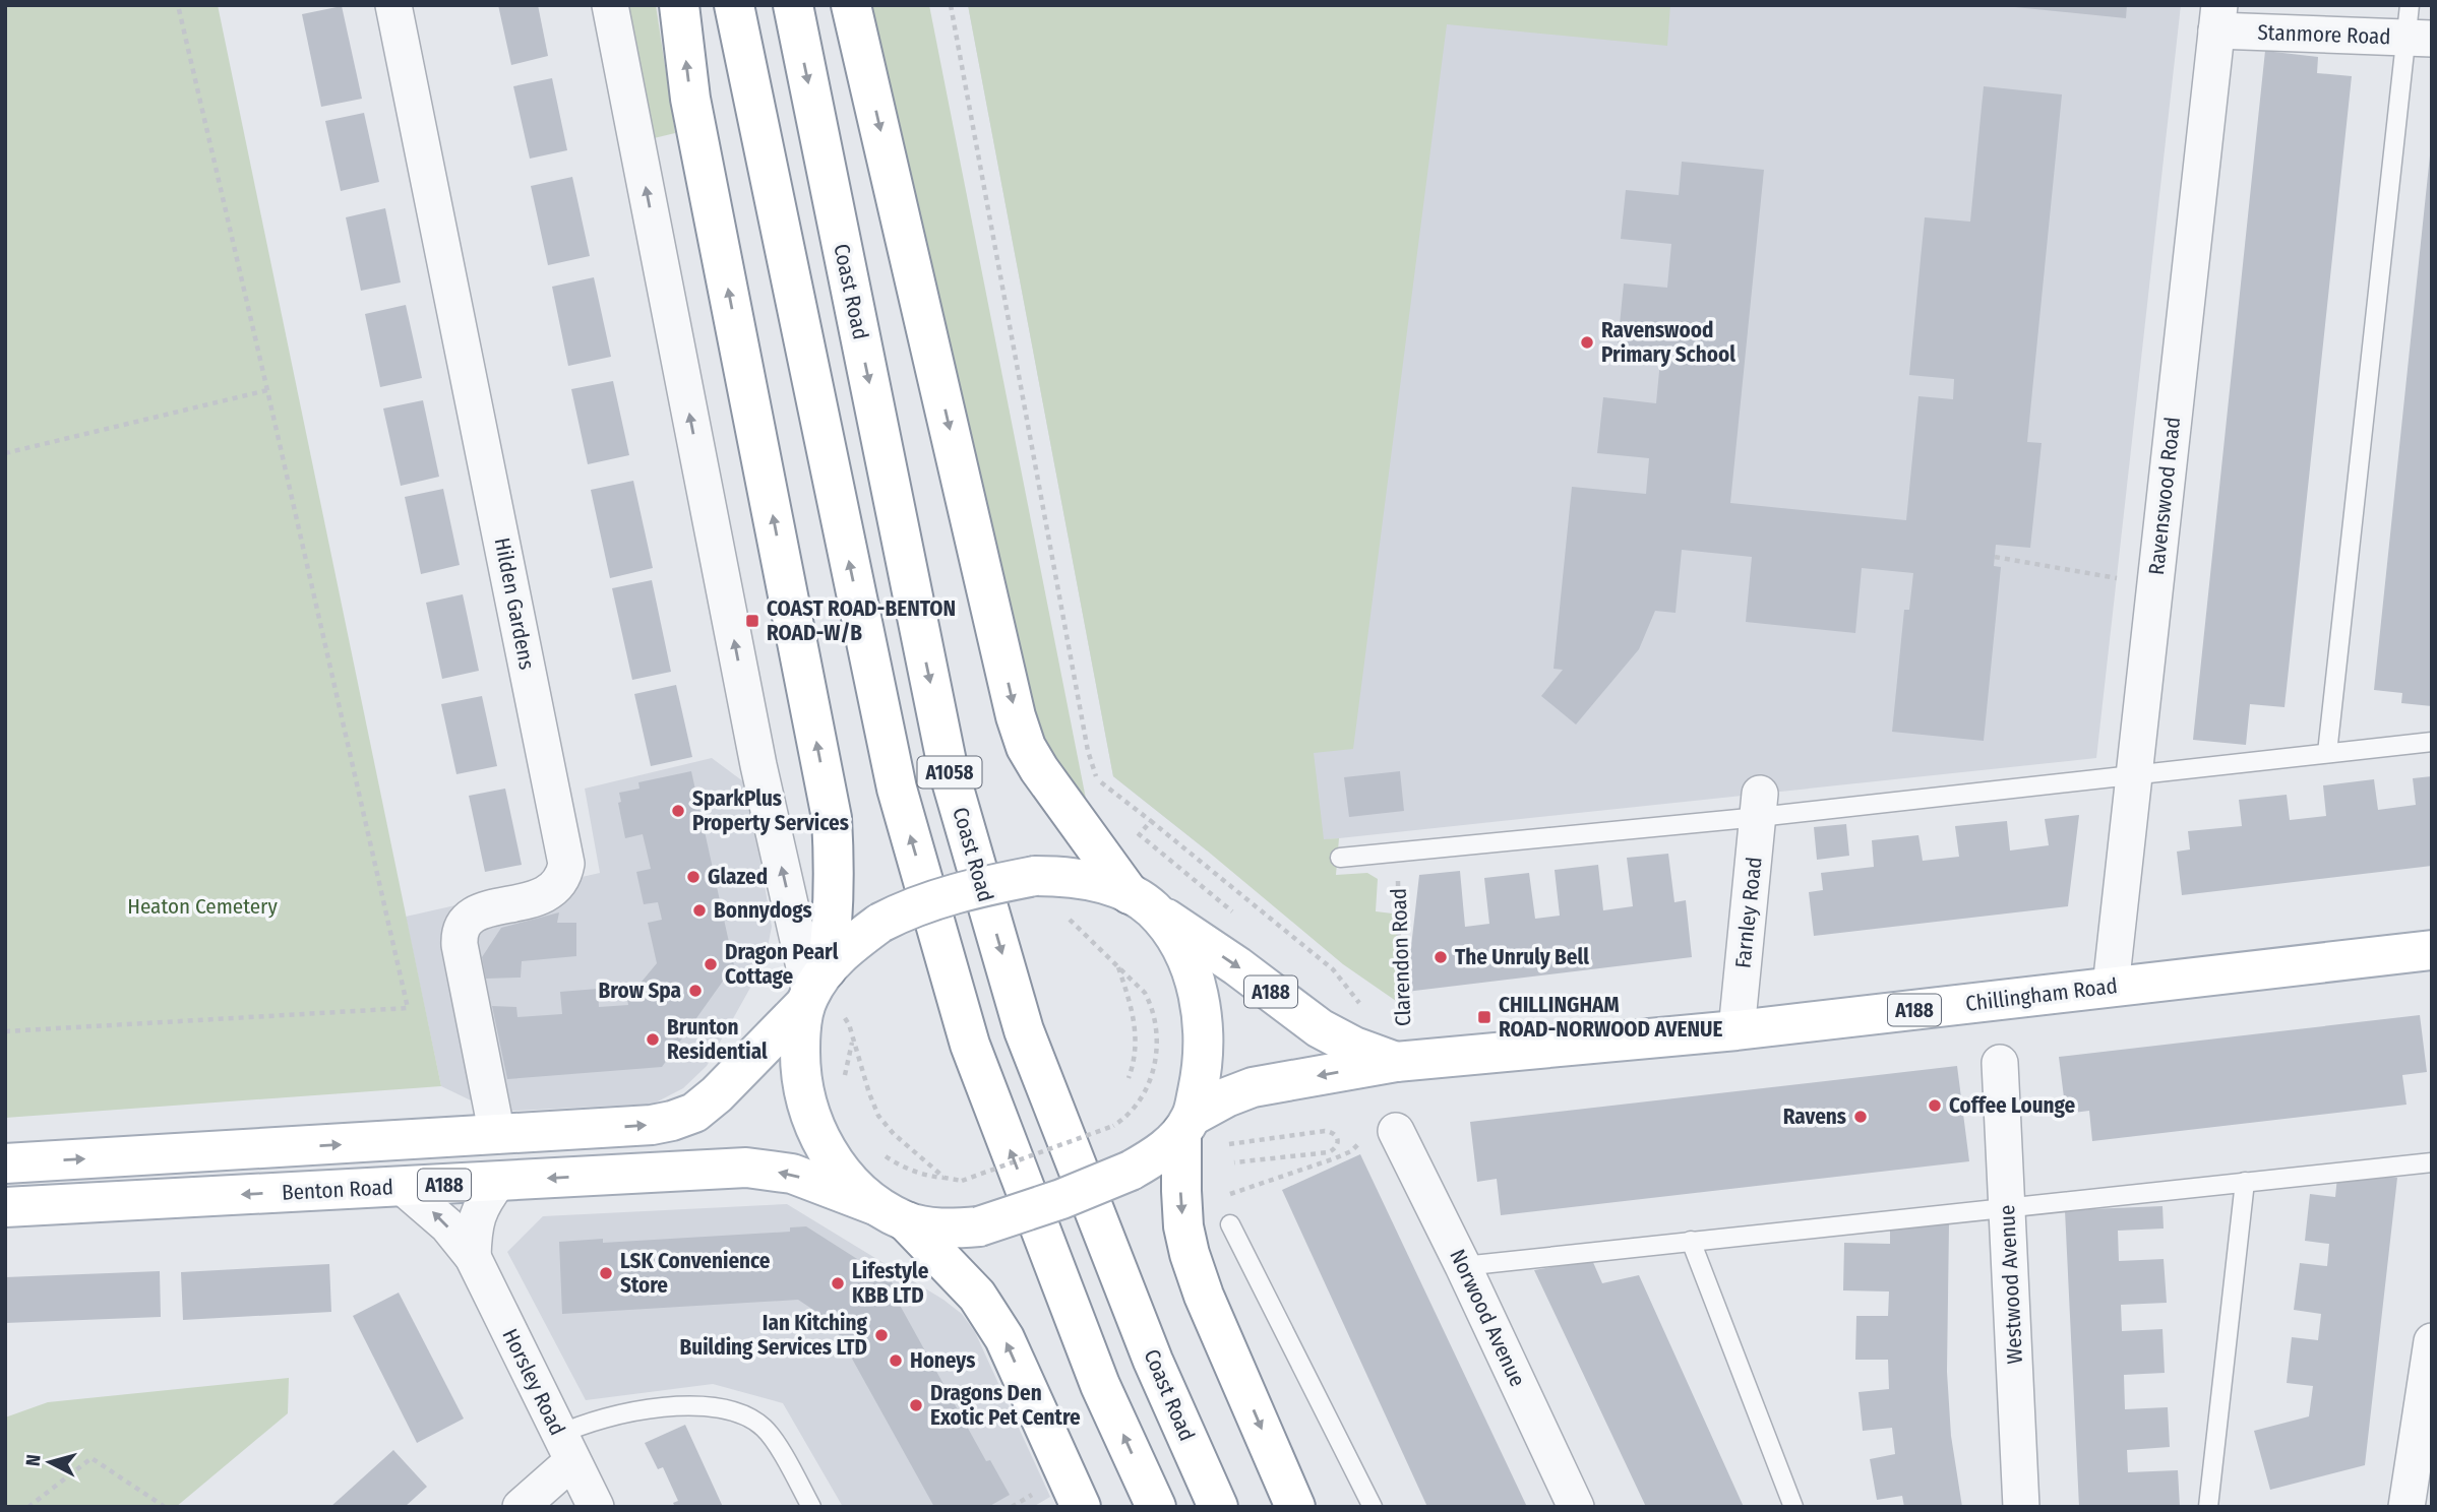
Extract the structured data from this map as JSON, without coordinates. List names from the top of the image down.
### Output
{
  "streets": {
    "main road": [
      "Coast Road",
      "A1058",
      "A188",
      "Chillingham Road",
      "Benton Road"
    ],
    "street": [
      "Stanmore Road",
      "Ravenswood Road",
      "Hilden Gardens",
      "Farnley Road",
      "Westwood Avenue",
      "Norwood Avenue",
      "Horsley Road"
    ],
    "path": ["Clarendon Road"]
  },
  "crossings": [
    ["Stanmore Road", "Ravenswood Road"],
    ["Ravenswood Road", "Chillingham Road"],
    ["Hilden Gardens", "A188"],
    ["Farnley Road", "Chillingham Road"],
    ["Clarendon Road", "Chillingham Road"],
    ["Chillingham Road", "Benton Road"],
    ["Benton Road", "Horsley Road"]
  ],
  "parks": ["Heaton Cemetery"],
  "places": {
    "other": [
      "Ravenswood Primary School",
      "SparkPlus Property Services",
      "Glazed",
      "Bonnydogs",
      "The Unruly Bell",
      "Dragon Pearl Cottage",
      "Brow Spa",
      "Brunton Residential",
      "Coffee Lounge",
      "Ravens",
      "LSK Convenience Store",
      "Lifestyle KBB LTD",
      "Ian Kitching Building Services LTD",
      "Honeys",
      "Dragons Den Exotic Pet Centre"
    ],
    "transit": ["COAST ROAD-BENTON ROAD-W/B", "CHILLINGHAM ROAD-NORWOOD AVENUE"]
  },
  "north": "left"
}
